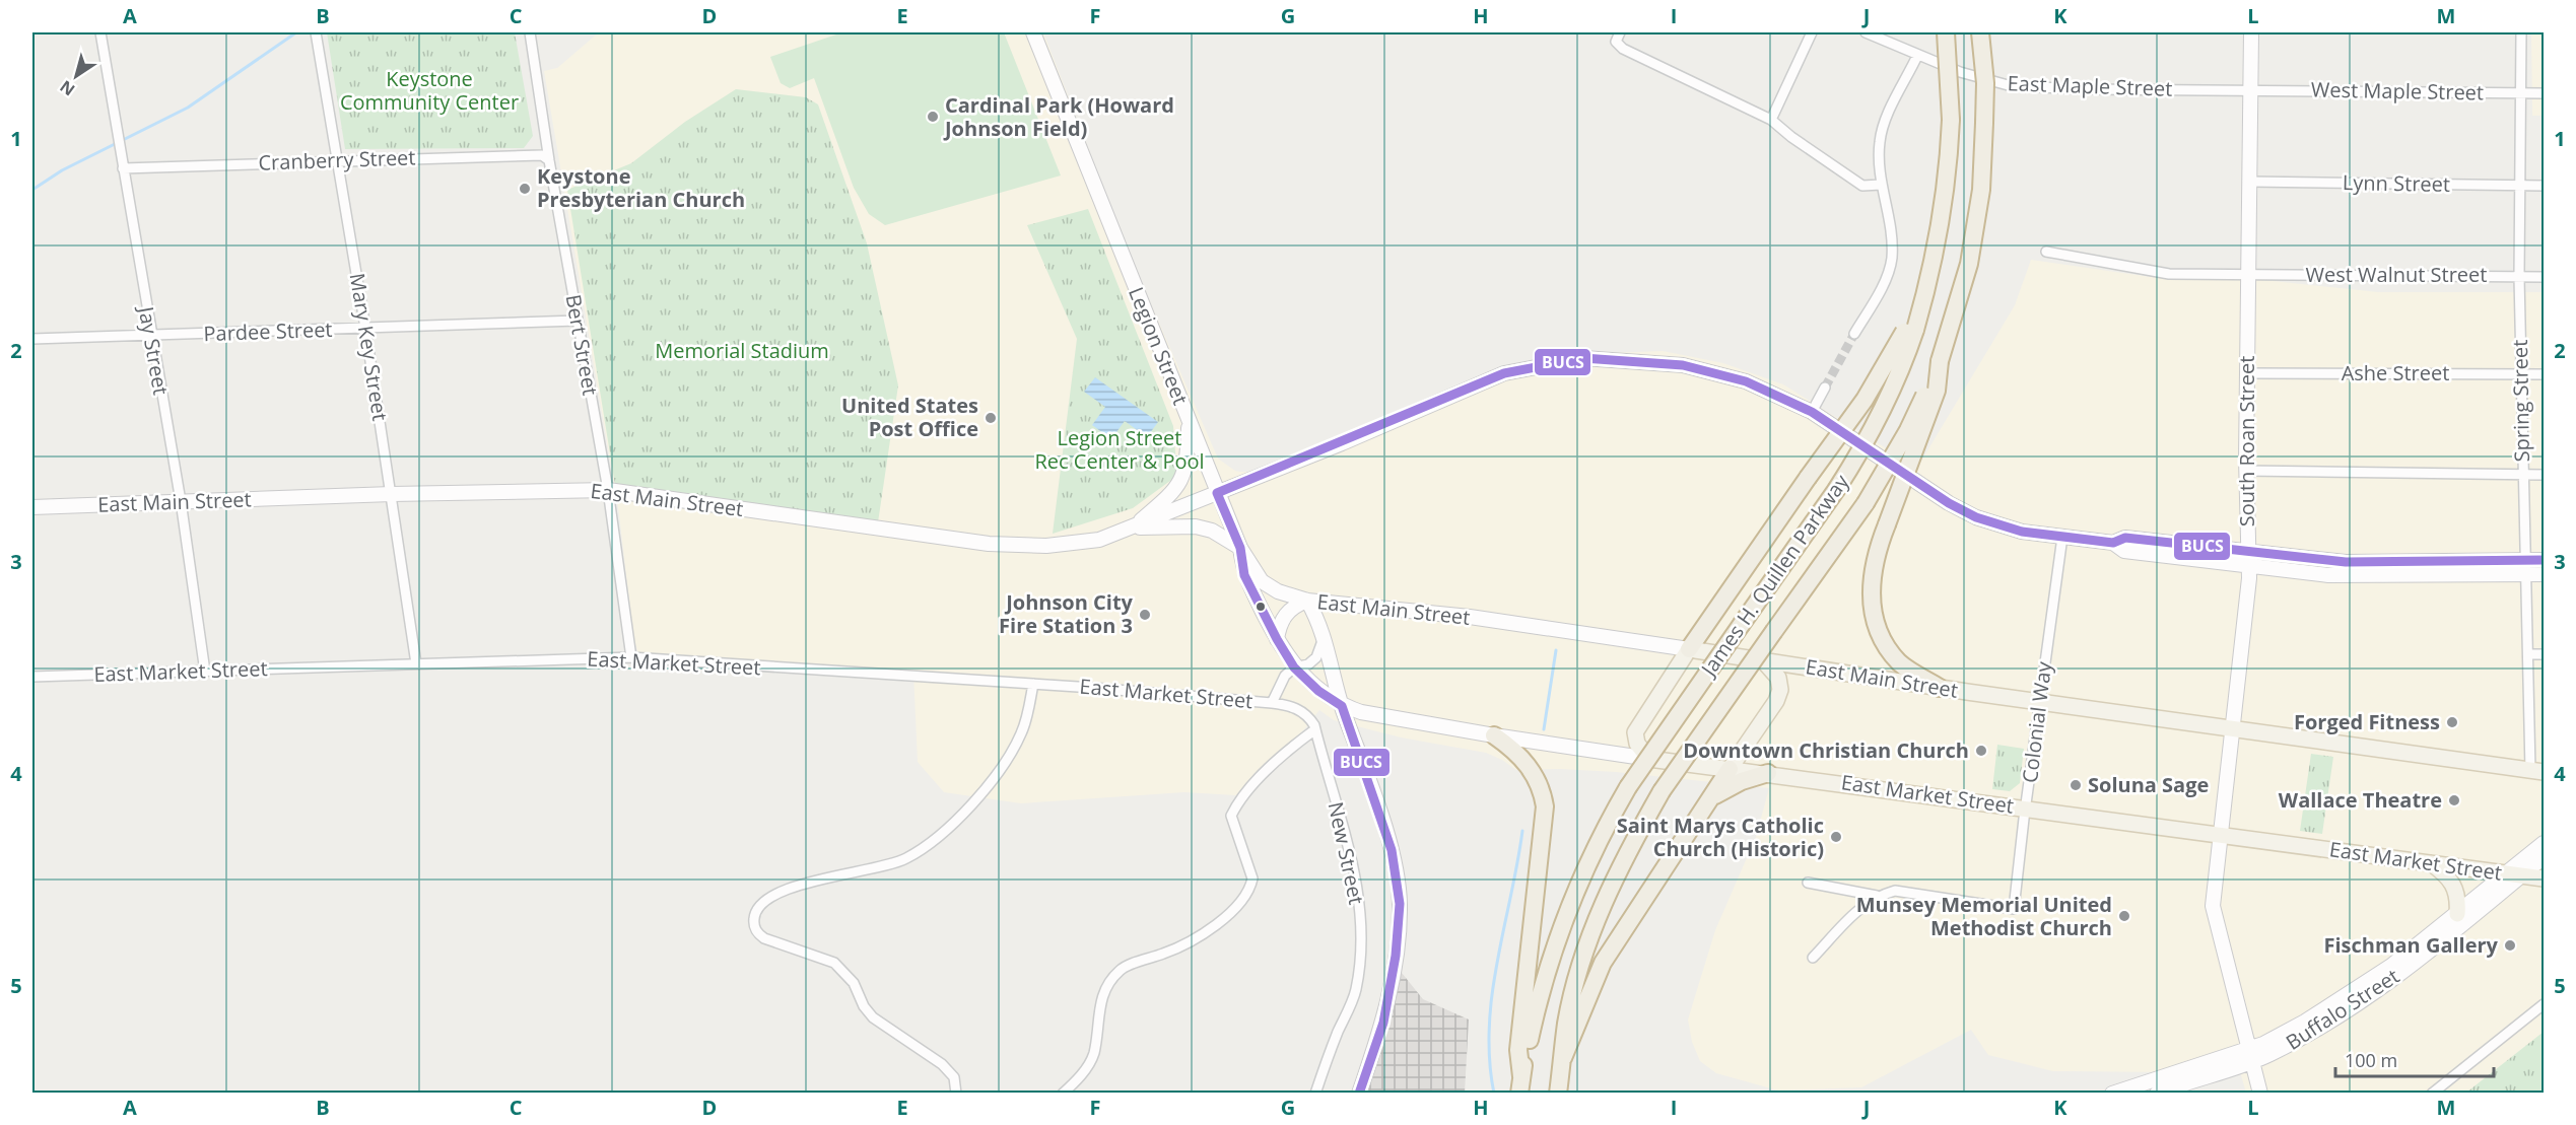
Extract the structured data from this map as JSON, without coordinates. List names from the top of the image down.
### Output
{
  "streets": {
    "highway": ["James H. Quillen Parkway"],
    "main road": [
      "Legion Street",
      "South Roan Street",
      "East Main Street",
      "East Market Street",
      "Buffalo Street"
    ],
    "street": [
      "East Maple Street",
      "West Maple Street",
      "Cranberry Street",
      "Lynn Street",
      "West Walnut Street",
      "Pardee Street",
      "Bert Street",
      "Mary Key Street",
      "Jay Street",
      "Ashe Street",
      "Spring Street",
      "Colonial Way",
      "New Street"
    ]
  },
  "crossings": [
    ["East Maple Street", "West Maple Street"],
    ["East Maple Street", "South Roan Street"],
    ["West Maple Street", "Spring Street"],
    ["West Maple Street", "South Roan Street"],
    ["Cranberry Street", "Bert Street"],
    ["Cranberry Street", "Mary Key Street"],
    ["Cranberry Street", "Jay Street"],
    ["Lynn Street", "Spring Street"],
    ["Lynn Street", "South Roan Street"],
    ["West Walnut Street", "Spring Street"],
    ["West Walnut Street", "South Roan Street"],
    ["Pardee Street", "Bert Street"],
    ["Pardee Street", "Mary Key Street"],
    ["Pardee Street", "Jay Street"],
    ["Bert Street", "East Main Street"],
    ["Bert Street", "East Market Street"],
    ["Legion Street", "East Main Street"],
    ["Legion Street", "East Market Street"],
    ["Mary Key Street", "East Main Street"],
    ["Mary Key Street", "East Market Street"],
    ["Jay Street", "East Main Street"],
    ["Jay Street", "East Market Street"],
    ["Ashe Street", "Spring Street"],
    ["Ashe Street", "South Roan Street"],
    ["Spring Street", "East Main Street"],
    ["South Roan Street", "East Main Street"],
    ["South Roan Street", "East Market Street"],
    ["South Roan Street", "Buffalo Street"],
    ["East Main Street", "East Market Street"],
    ["East Main Street", "Colonial Way"],
    ["East Market Street", "Colonial Way"],
    ["East Market Street", "New Street"],
    ["East Market Street", "Buffalo Street"]
  ],
  "parks": ["Keystone Community Center", "Memorial Stadium", "Legion Street Rec Center & Pool"],
  "places": [
    "Cardinal Park (Howard Johnson Field)",
    "Keystone Presbyterian Church",
    "United States Post Office",
    "Johnson City Fire Station 3",
    "Forged Fitness",
    "Downtown Christian Church",
    "Soluna Sage",
    "Wallace Theatre",
    "Saint Marys Catholic Church (Historic)",
    "Munsey Memorial United Methodist Church",
    "Fischman Gallery"
  ],
  "lines": ["transit line BUCS"],
  "scale_bar": "100 m",
  "north": "bottom left",
  "grid": {
    "columns": [
      "A",
      "B",
      "C",
      "D",
      "E",
      "F",
      "G",
      "H",
      "I",
      "J",
      "K",
      "L",
      "M"
    ],
    "rows": [
      "1",
      "2",
      "3",
      "4",
      "5"
    ]
  }
}
